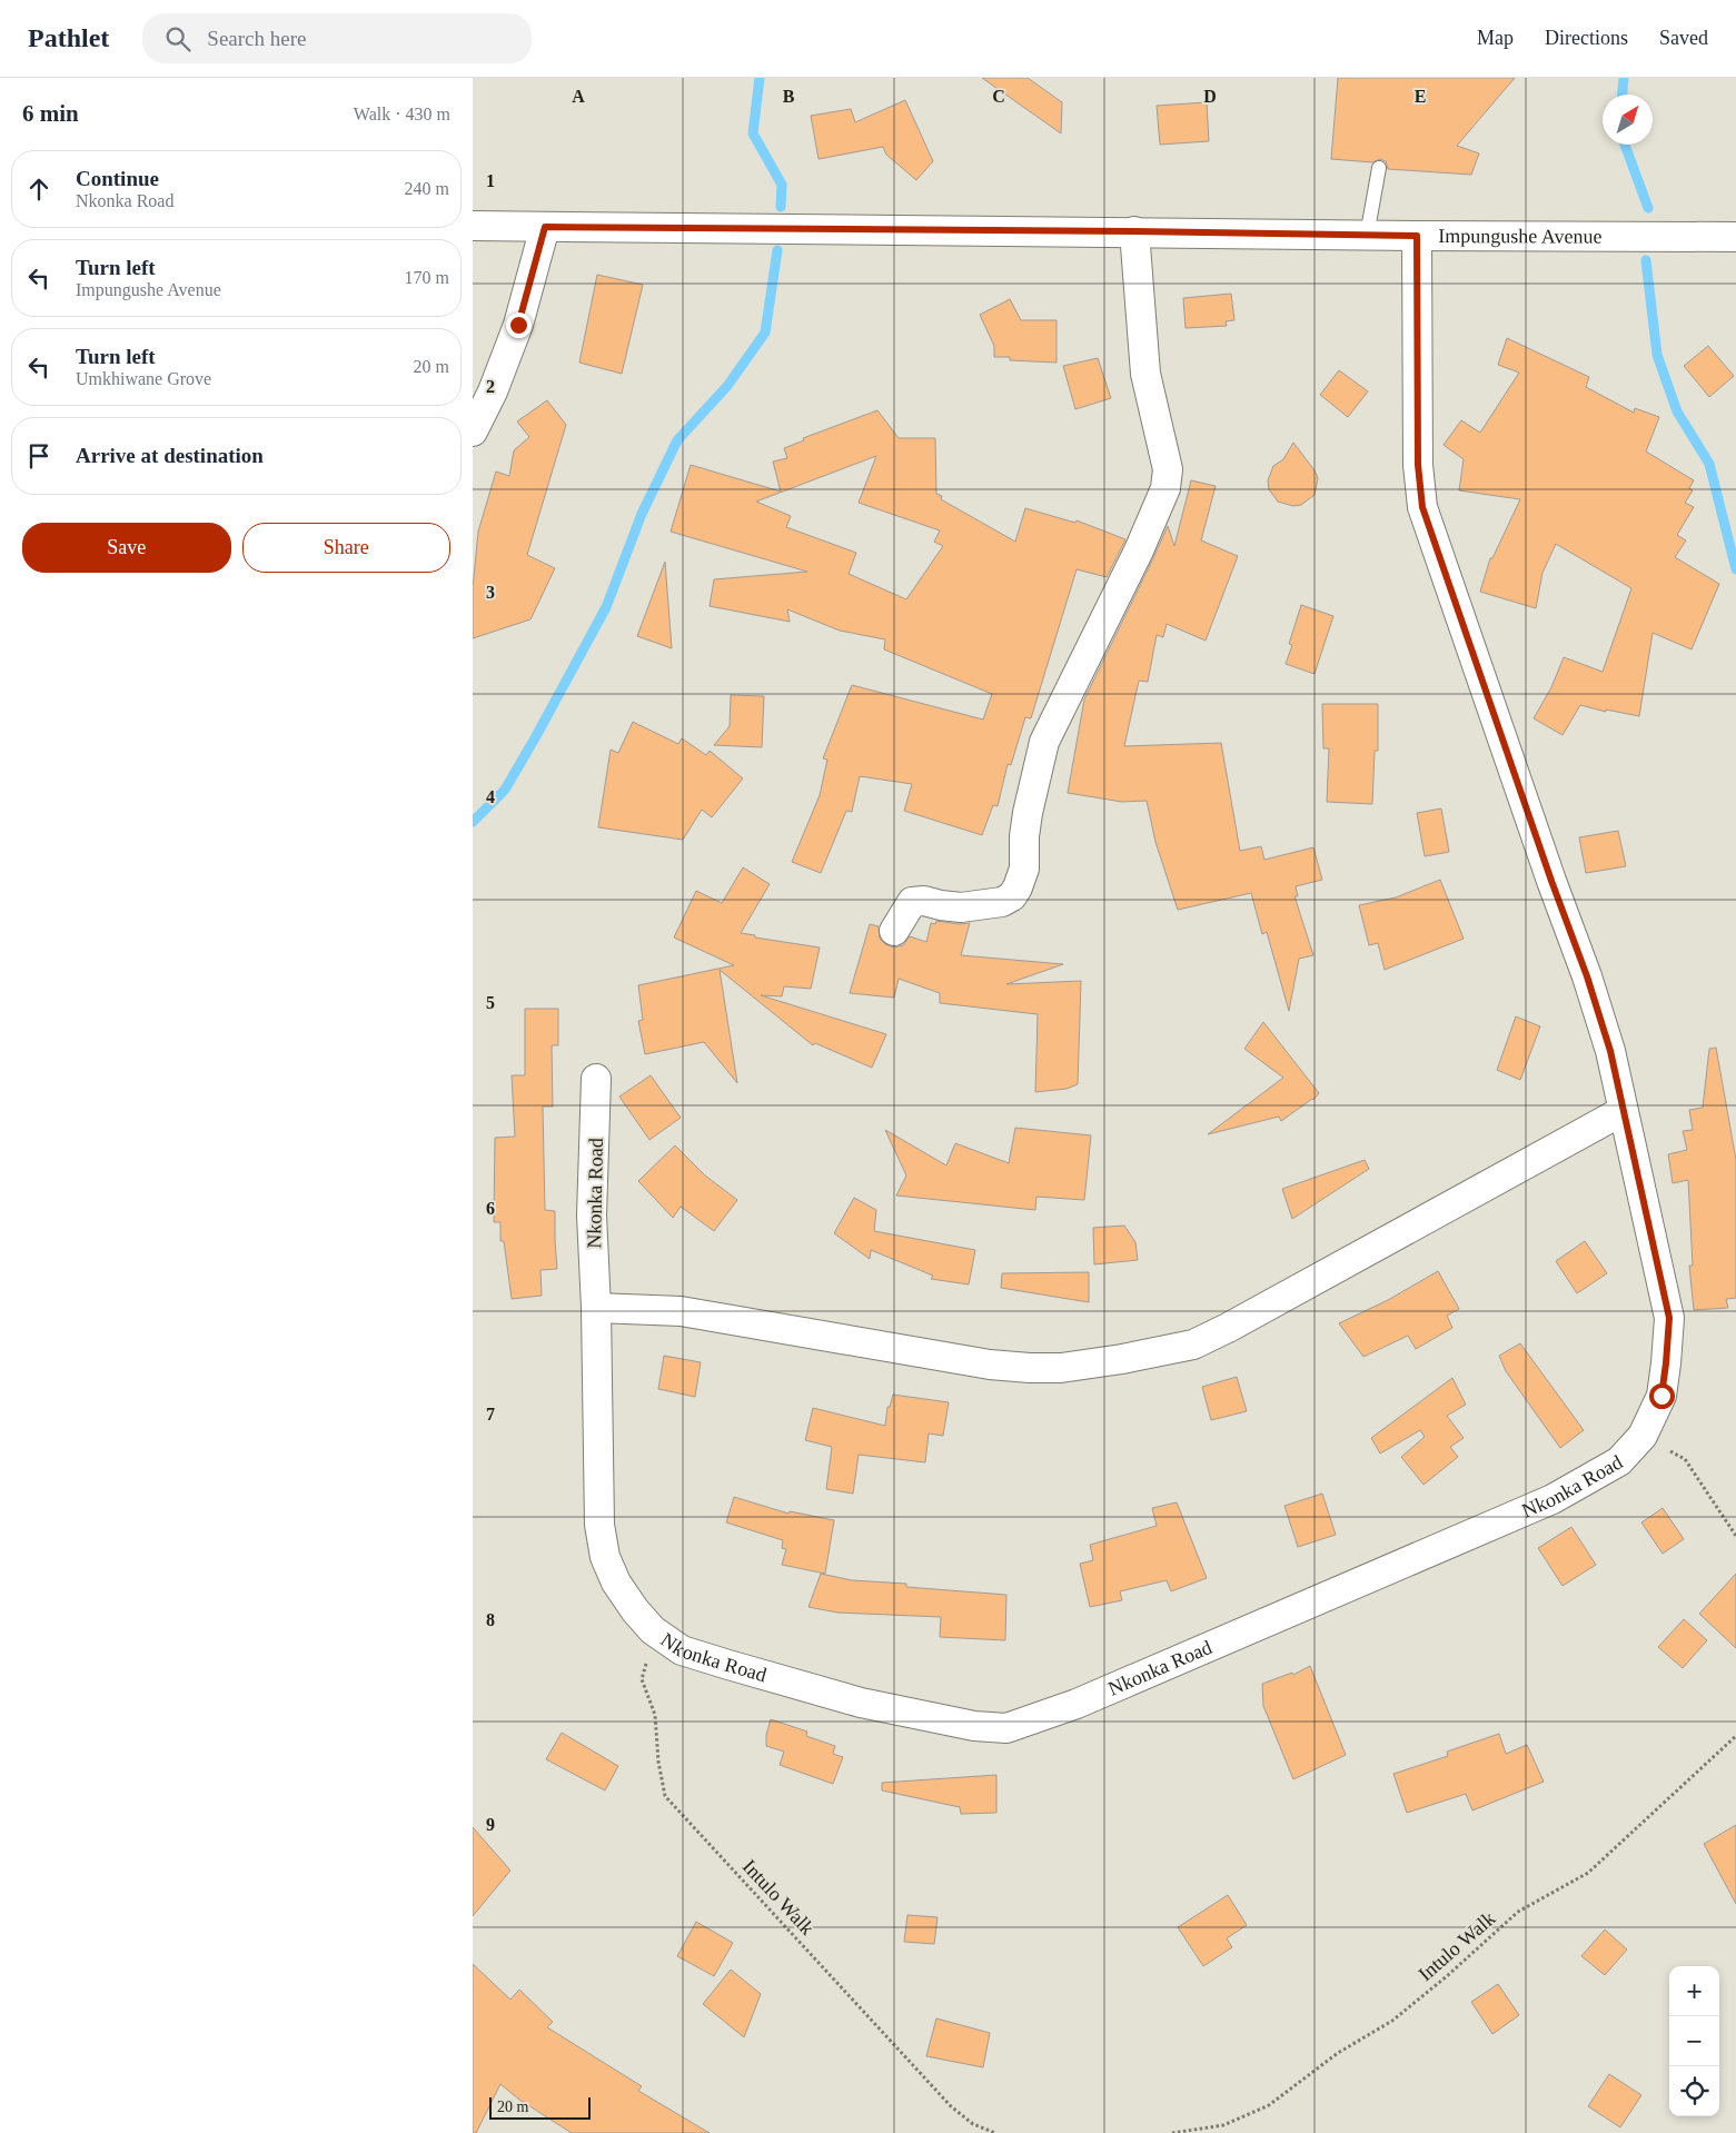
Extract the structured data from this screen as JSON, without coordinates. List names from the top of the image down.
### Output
{
  "streets": {
    "street": ["Impungushe Avenue", "Nkonka Road"],
    "path": ["Intulo Walk"]
  },
  "crossings": [
    ["Impungushe Avenue", "Nkonka Road"],
    ["Nkonka Road", "Intulo Walk"]
  ],
  "scale_bar": "20 m",
  "north": "top right",
  "page": {
    "header": "Pathlet",
    "search": "Search here",
    "nav": ["Map", "Directions", "Saved"],
    "heading": ["6 min", "Walk · 430 m"],
    "list": [
      ["Continue", "Nkonka Road", "240 m"],
      ["Turn left", "Impungushe Avenue", "170 m"],
      ["Turn left", "Umkhiwane Grove", "20 m"],
      "Arrive at destination"
    ],
    "buttons": ["Save", "Share"],
    "map_buttons": ["+", "−"],
    "scale": "20 m"
  },
  "grid": {
    "columns": [
      "A",
      "B",
      "C",
      "D",
      "E"
    ],
    "rows": [
      "1",
      "2",
      "3",
      "4",
      "5",
      "6",
      "7",
      "8",
      "9"
    ]
  }
}
